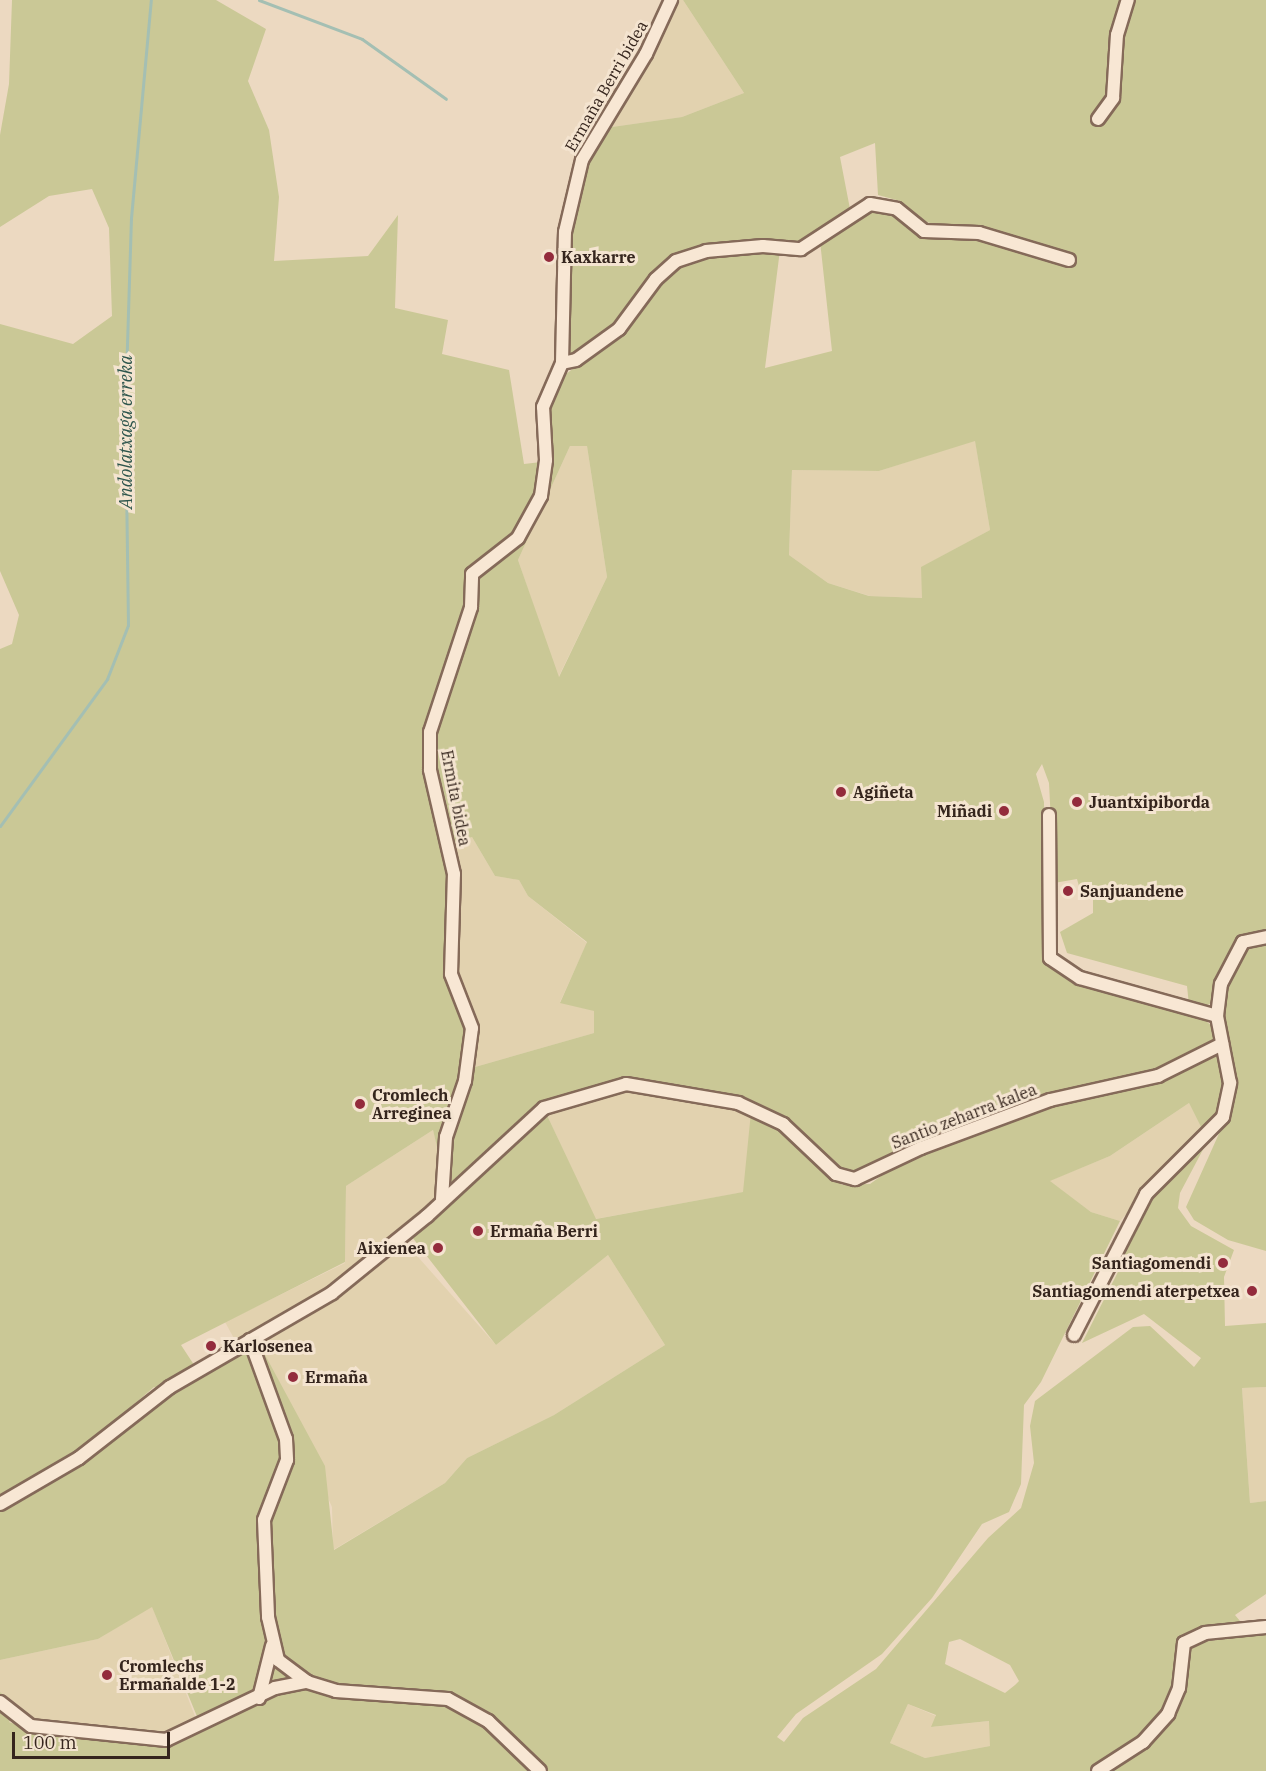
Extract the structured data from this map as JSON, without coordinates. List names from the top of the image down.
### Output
{
  "streets": {
    "street": ["Ermaña Berri bidea", "Ermita bidea", "Santio zeharra kalea"]
  },
  "crossings": [
    ["Ermaña Berri bidea", "Ermita bidea"],
    ["Ermita bidea", "Santio zeharra kalea"]
  ],
  "water": ["Andolatxaga erreka"],
  "places": [
    "Kaxkarre",
    "Agiñeta",
    "Juantxipiborda",
    "Miñadi",
    "Sanjuandene",
    "Cromlech Arreginea",
    "Ermaña Berri",
    "Aixienea",
    "Santiagomendi",
    "Santiagomendi aterpetxea",
    "Karlosenea",
    "Ermaña",
    "Cromlechs Ermañalde 1-2"
  ],
  "scale_bar": "100 m"
}
